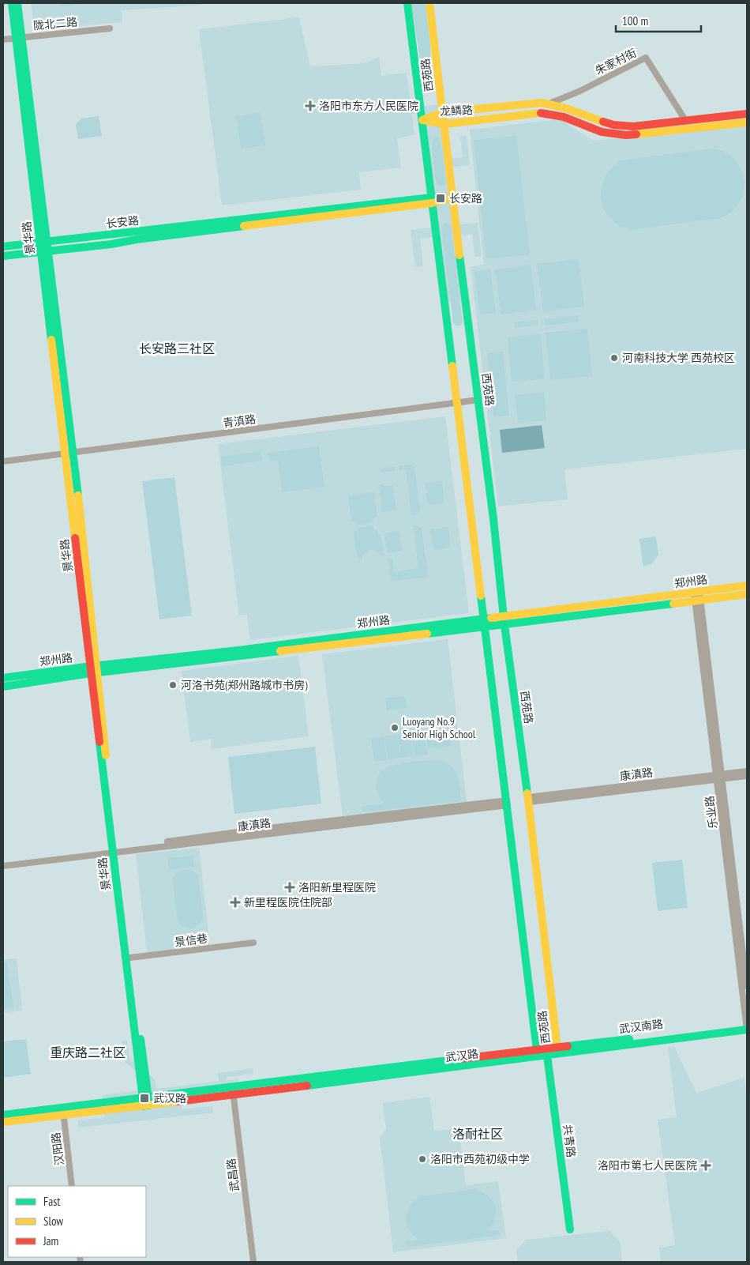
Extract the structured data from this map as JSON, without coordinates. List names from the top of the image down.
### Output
{
  "streets": {
    "main road": [
      "西苑路",
      "龙鳞路",
      "长安路",
      "景华路",
      "郑州路",
      "武汉南路",
      "武汉路",
      "共青路"
    ],
    "street": [
      "陇北二路",
      "朱家村街",
      "青滇路",
      "康滇路",
      "乐业路",
      "景信巷",
      "汉阳路",
      "武昌路"
    ]
  },
  "crossings": [
    ["陇北二路", "景华路"],
    ["朱家村街", "龙鳞路"],
    ["西苑路", "龙鳞路"],
    ["西苑路", "长安路"],
    ["西苑路", "青滇路"],
    ["西苑路", "郑州路"],
    ["西苑路", "康滇路"],
    ["西苑路", "武汉南路"],
    ["西苑路", "武汉路"],
    ["西苑路", "共青路"],
    ["长安路", "景华路"],
    ["景华路", "青滇路"],
    ["景华路", "郑州路"],
    ["景华路", "康滇路"],
    ["景华路", "景信巷"],
    ["景华路", "武汉路"],
    ["郑州路", "乐业路"],
    ["康滇路", "乐业路"],
    ["乐业路", "武汉南路"],
    ["武汉南路", "武汉路"],
    ["武汉南路", "共青路"],
    ["武汉路", "共青路"],
    ["武汉路", "汉阳路"],
    ["武汉路", "武昌路"]
  ],
  "districts": ["长安路三社区", "重庆路二社区", "洛耐社区"],
  "places": {
    "health": [
      "洛阳市东方人民医院",
      "洛阳新里程医院",
      "新里程医院住院部",
      "洛阳市第七人民医院"
    ],
    "transit": ["长安路", "武汉路"],
    "other": [
      "河南科技大学 西苑校区",
      "河洛书苑(郑州路城市书房)",
      "Luoyang No.9 Senior High School",
      "洛阳市西苑初级中学"
    ]
  },
  "legend": ["Fast", "Slow", "Jam"],
  "scale_bar": "100 m"
}
